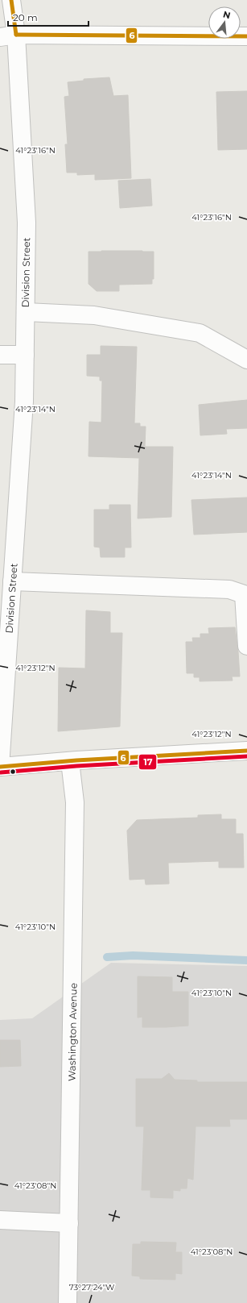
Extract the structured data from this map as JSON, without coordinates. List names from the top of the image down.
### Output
{
  "streets": {
    "street": ["Division Street", "Washington Avenue"]
  },
  "lines": ["transit line 6", "transit line 17"],
  "scale_bar": "20 m",
  "north": "top",
  "coordinates": [
    "41°23'16\"N",
    "41°23'14\"N",
    "41°23'12\"N",
    "41°23'10\"N",
    "41°23'08\"N",
    "73°27'24\"W"
  ]
}
